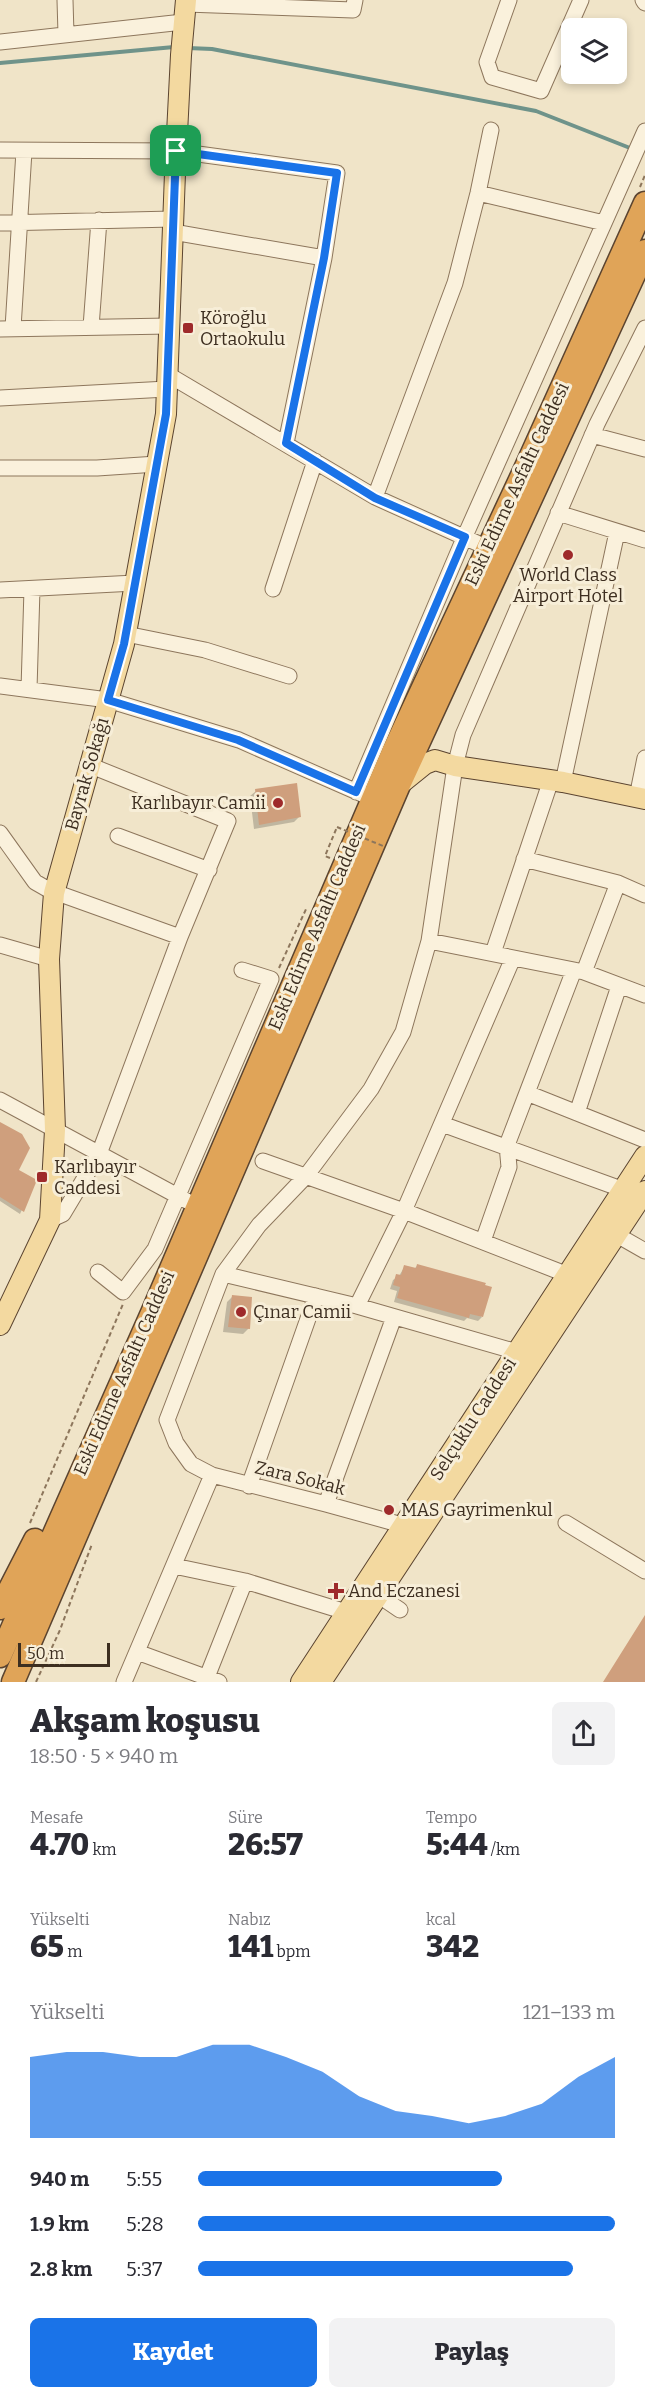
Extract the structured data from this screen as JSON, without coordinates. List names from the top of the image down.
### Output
{
  "streets": {
    "highway": ["Eski Edirne Asfaltı Caddesi"],
    "main road": ["Bayrak Sokağı", "Selçuklu Caddesi"],
    "street": ["Zara Sokak"]
  },
  "crossings": [
    ["Selçuklu Caddesi", "Zara Sokak"]
  ],
  "places": {
    "transit": ["Köroğlu Ortaokulu", "Karlıbayır Caddesi"],
    "other": [
      "World Class Airport Hotel",
      "Karlıbayır Camii",
      "Çınar Camii",
      "MAS Gayrimenkul"
    ],
    "health": ["And Eczanesi"]
  },
  "scale_bar": "50 m",
  "page": {
    "scale": "50 m",
    "heading": ["Akşam koşusu", "18:50 · 5 × 940 m"],
    "stats": [
      ["Mesafe", "4.70 km"],
      ["Süre", "26:57"],
      ["Tempo", "5:44 /km"],
      ["Yükselti", "65 m"],
      ["Nabız", "141 bpm"],
      ["kcal", "342"]
    ],
    "chart": ["Yükselti", "121–133 m"],
    "list": [
      {
        "name": "940 m",
        "note": "5:55"
      },
      {
        "name": "1.9 km",
        "note": "5:28"
      },
      {
        "name": "2.8 km",
        "note": "5:37"
      }
    ],
    "buttons": ["Kaydet", "Paylaş"]
  }
}
